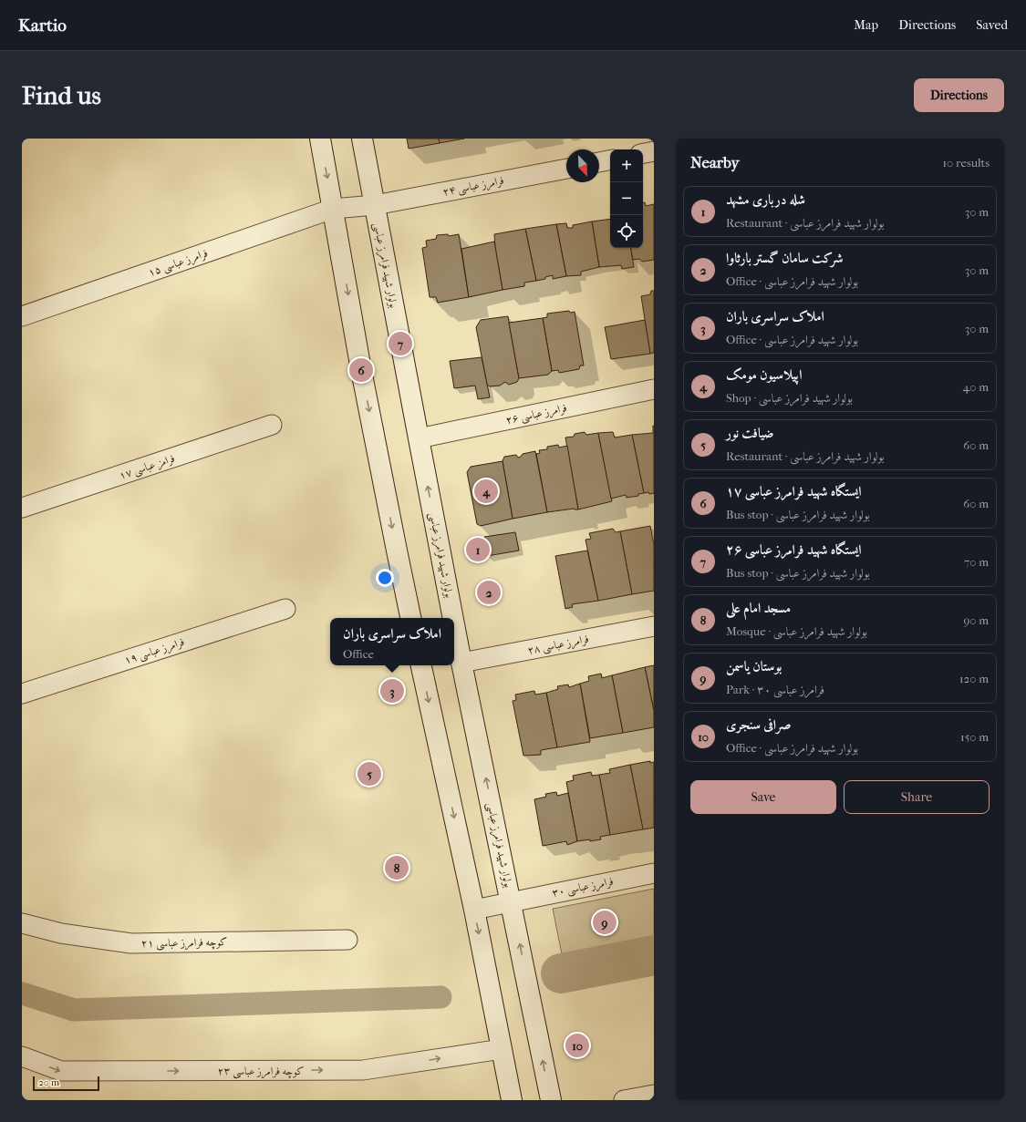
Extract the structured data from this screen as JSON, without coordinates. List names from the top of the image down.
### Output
{
  "streets": {
    "main road": ["بولوار شهید فرامرز عباسی"],
    "street": [
      "فرامرز عباسی ۲۴",
      "فرامرز عباسی ۱۵",
      "فرامرز عباسی ۲۶",
      "فرامز عباسی ۱۷",
      "فرامرز عباسی ۲۸",
      "فرامرز عباسی ۱۹",
      "فرامرز عباسی ۳۰",
      "کوچه فرامرز عباسی ۲۱",
      "کوچه فرامرز عباسی ۲۳"
    ]
  },
  "crossings": [
    ["فرامرز عباسی ۲۴", "فرامرز عباسی ۱۵"],
    ["فرامرز عباسی ۲۴", "بولوار شهید فرامرز عباسی"],
    ["بولوار شهید فرامرز عباسی", "فرامرز عباسی ۲۶"],
    ["بولوار شهید فرامرز عباسی", "فرامرز عباسی ۲۸"],
    ["بولوار شهید فرامرز عباسی", "فرامرز عباسی ۳۰"]
  ],
  "one_way": ["کوچه فرامرز عباسی ۲۳"],
  "scale_bar": "20 m",
  "north": "bottom right",
  "page": {
    "header": "Kartio",
    "nav": ["Map", "Directions", "Saved"],
    "buttons": [
      "Directions",
      ["Save", "Share"]
    ],
    "title": "Find us",
    "heading": ["Nearby", "10 results"],
    "map_buttons": ["+", "−"],
    "list": [
      {
        "mark": "1",
        "name": "شله درباری مشهد",
        "note": "Restaurant · بولوار شهید فرامرز عباسی",
        "value": "30 m"
      },
      {
        "mark": "2",
        "name": "شرکت سامان گستر بارثاوا",
        "note": "Office · بولوار شهید فرامرز عباسی",
        "value": "30 m"
      },
      {
        "mark": "3",
        "name": "املاک سراسری باران",
        "note": "Office · بولوار شهید فرامرز عباسی",
        "value": "30 m"
      },
      {
        "mark": "4",
        "name": "اپیلاسیون مومک",
        "note": "Shop · بولوار شهید فرامرز عباسی",
        "value": "40 m"
      },
      {
        "mark": "5",
        "name": "ضیافت نور",
        "note": "Restaurant · بولوار شهید فرامرز عباسی",
        "value": "60 m"
      },
      {
        "mark": "6",
        "name": "ایستگاه شهید فرامرز عباسی ۱۷",
        "note": "Bus stop · بولوار شهید فرامرز عباسی",
        "value": "60 m"
      },
      {
        "mark": "7",
        "name": "ایستگاه شهید فرامرز عباسی ۲۶",
        "note": "Bus stop · بولوار شهید فرامرز عباسی",
        "value": "70 m"
      },
      {
        "mark": "8",
        "name": "مسجد امام علی",
        "note": "Mosque · بولوار شهید فرامرز عباسی",
        "value": "90 m"
      },
      {
        "mark": "9",
        "name": "بوستان یاسمن",
        "note": "Park · فرامرز عباسی ۳۰",
        "value": "120 m"
      },
      {
        "mark": "10",
        "name": "صرافی سنجری",
        "note": "Office · بولوار شهید فرامرز عباسی",
        "value": "150 m"
      }
    ],
    "pins": [
      "7",
      "6",
      "4",
      "1",
      "2",
      "3",
      "5",
      "8",
      "9",
      "10"
    ],
    "popup": ["املاک سراسری باران", "Office"],
    "scale": "20 m"
  }
}
